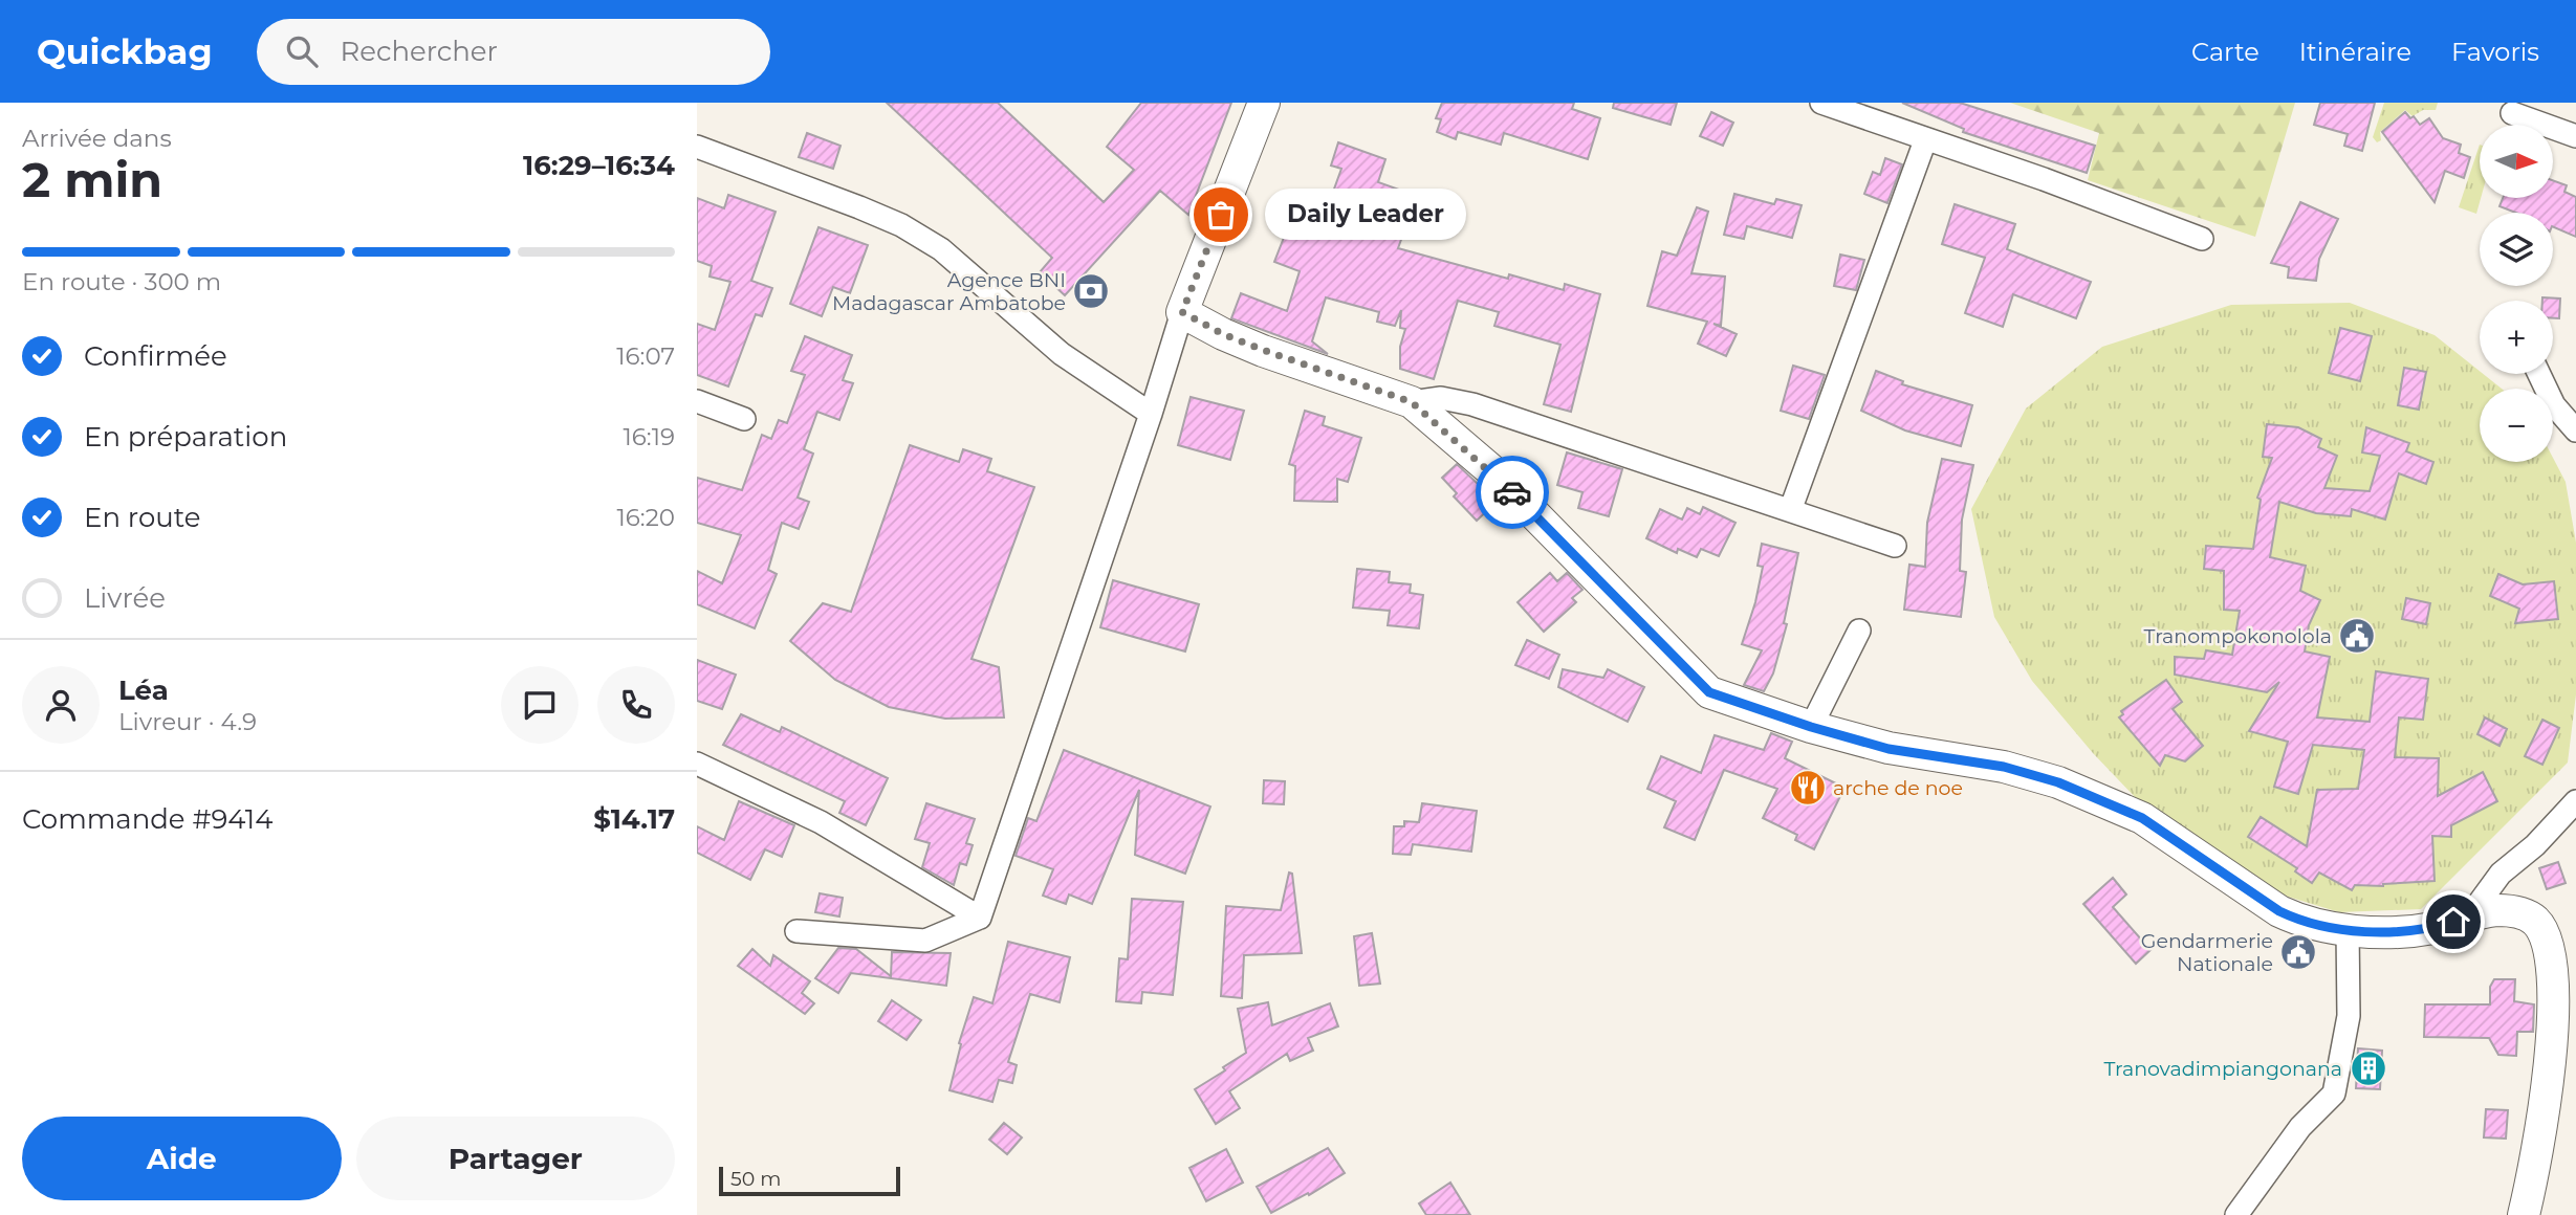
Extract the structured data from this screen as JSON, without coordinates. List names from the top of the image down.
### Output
{
  "places": {
    "other": ["Daily Leader"],
    "bank": ["Agence BNI Madagascar Ambatobe"],
    "public building": ["Tranompokonolola", "Gendarmerie Nationale"],
    "restaurant": ["arche de noe"],
    "building": ["Tranovadimpiangonana"]
  },
  "scale_bar": "50 m",
  "north": "right",
  "page": {
    "header": "Quickbag",
    "search": "Rechercher",
    "nav": ["Carte", "Itinéraire", "Favoris"],
    "heading": ["2 min", "Arrivée dans", "16:29–16:34"],
    "panel": [
      "Léa",
      "Livreur · 4.9",
      "Commande #9414",
      "$14.17"
    ],
    "map_buttons": ["+", "−"],
    "bubble": "Daily Leader",
    "bar": "En route · 300 m",
    "list": [
      ["Confirmée", "16:07"],
      ["En préparation", "16:19"],
      ["En route", "16:20"],
      "Livrée"
    ],
    "buttons": ["Aide", "Partager"],
    "scale": "50 m"
  }
}
